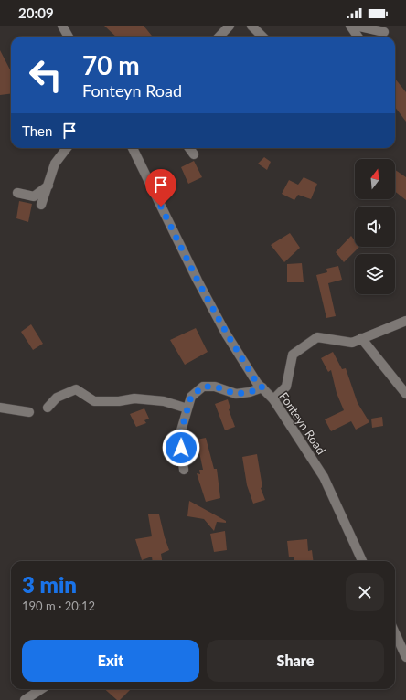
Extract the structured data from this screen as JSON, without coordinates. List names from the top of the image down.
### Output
{
  "streets": {
    "street": ["Fonteyn Road"]
  },
  "north": "top",
  "page": {
    "status": "20:09",
    "turn": ["70 m", "Fonteyn Road"],
    "then": "Then",
    "heading": ["3 min", "190 m · 20:12"],
    "buttons": ["Exit", "Share"]
  }
}
